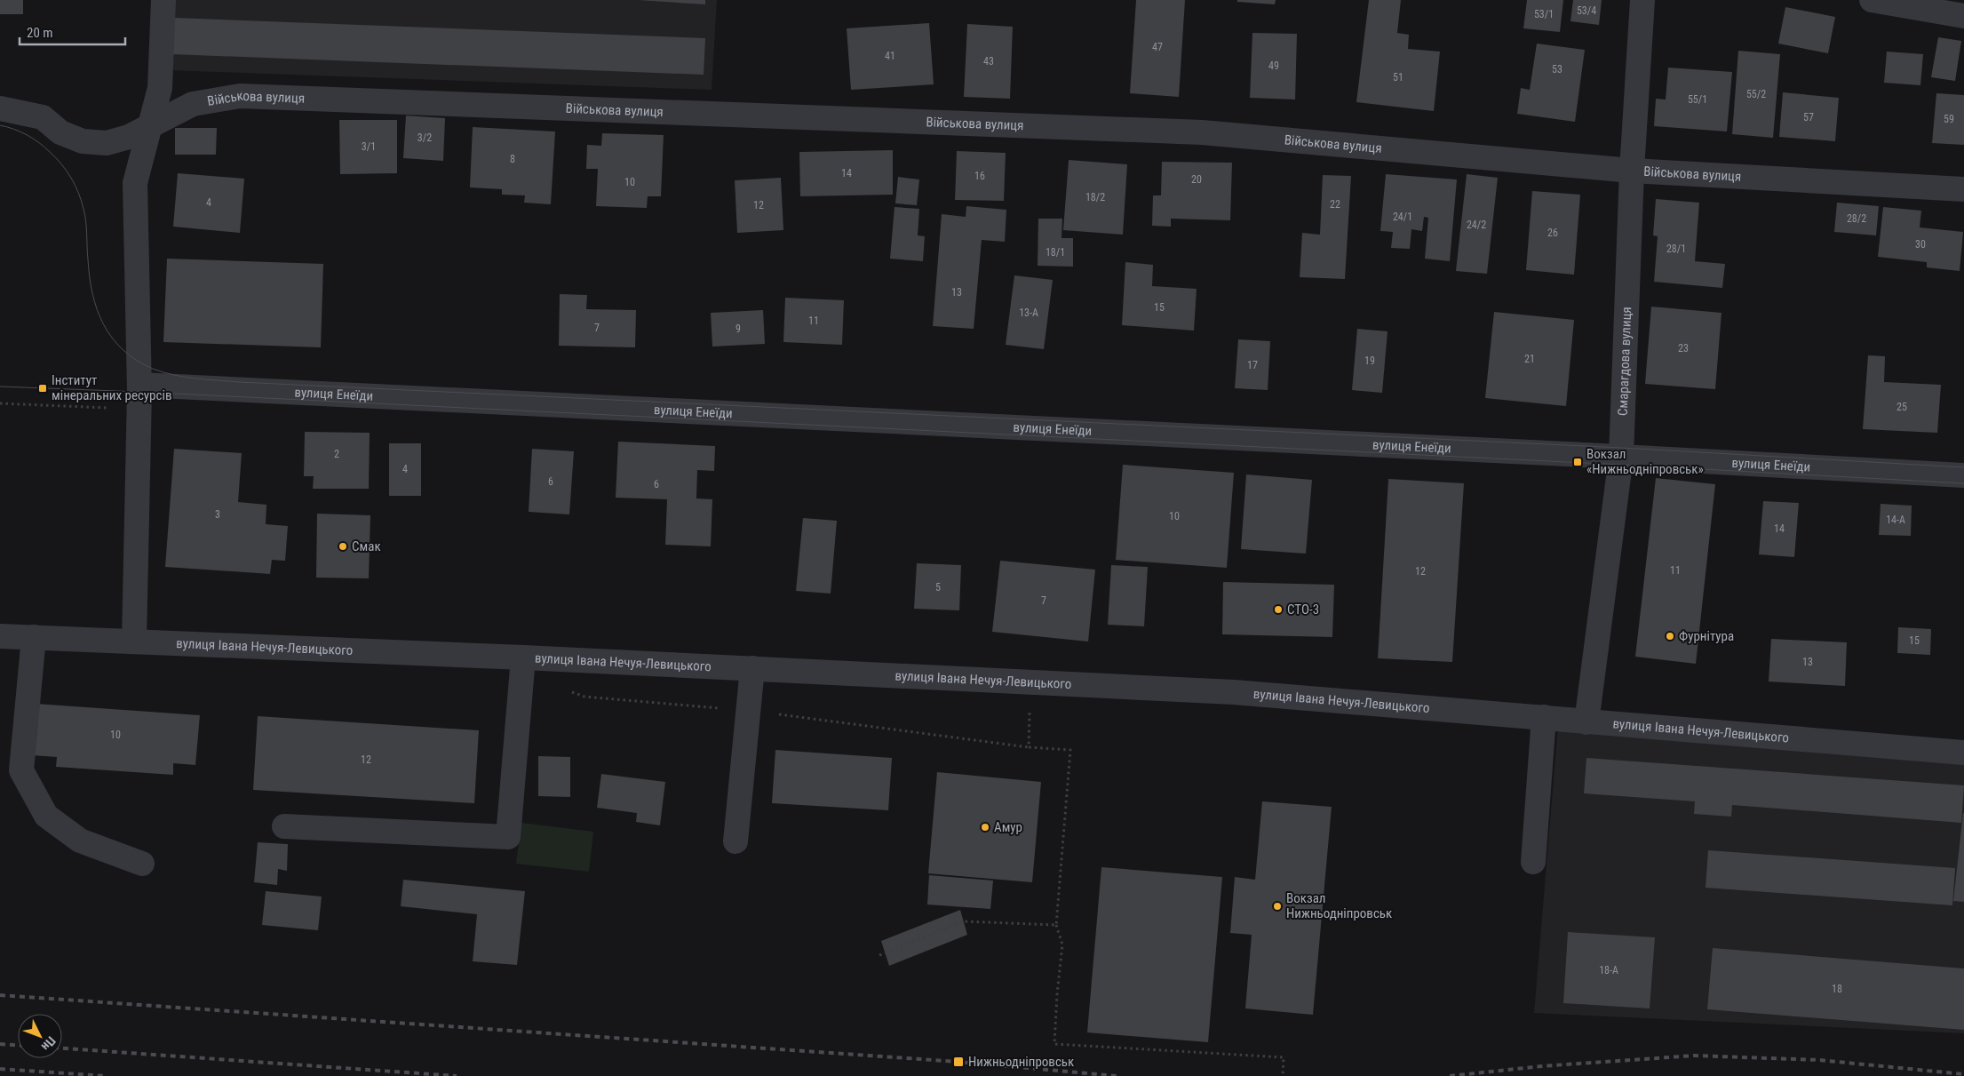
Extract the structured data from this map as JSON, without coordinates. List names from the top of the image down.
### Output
{
  "streets": {
    "street": [
      "Військова вулиця",
      "Смарагдова вулиця",
      "вулиця Енеїди",
      "вулиця Івана Нечуя-Левицького"
    ]
  },
  "crossings": [
    ["Військова вулиця", "Смарагдова вулиця"],
    ["Смарагдова вулиця", "вулиця Енеїди"],
    ["Смарагдова вулиця", "вулиця Івана Нечуя-Левицького"]
  ],
  "places": {
    "transit": ["Інститут мінеральних ресурсів", "Вокзал «Нижньодніпровськ»", "Нижньодніпровськ"],
    "other": [
      "Смак",
      "СТО-3",
      "Фурнітура",
      "Амур",
      "Вокзал Нижньодніпровськ"
    ]
  },
  "house_numbers": [
    "53/4",
    "53/1",
    "47",
    "41",
    "43",
    "49",
    "53",
    "51",
    "55/2",
    "55/1",
    "57",
    "59",
    "3/2",
    "3/1",
    "8",
    "14",
    "16",
    "20",
    "10",
    "18/2",
    "4",
    "22",
    "12",
    "24/1",
    "28/2",
    "24/2",
    "26",
    "30",
    "28/1",
    "18/1",
    "13",
    "15",
    "13-А",
    "11",
    "7",
    "9",
    "23",
    "21",
    "19",
    "17",
    "25",
    "2",
    "4",
    "6",
    "6",
    "3",
    "10",
    "14-А",
    "14",
    "11",
    "12",
    "5",
    "7",
    "15",
    "13",
    "10",
    "12",
    "18-А",
    "18"
  ],
  "scale_bar": "20 m",
  "north": "bottom right"
}
